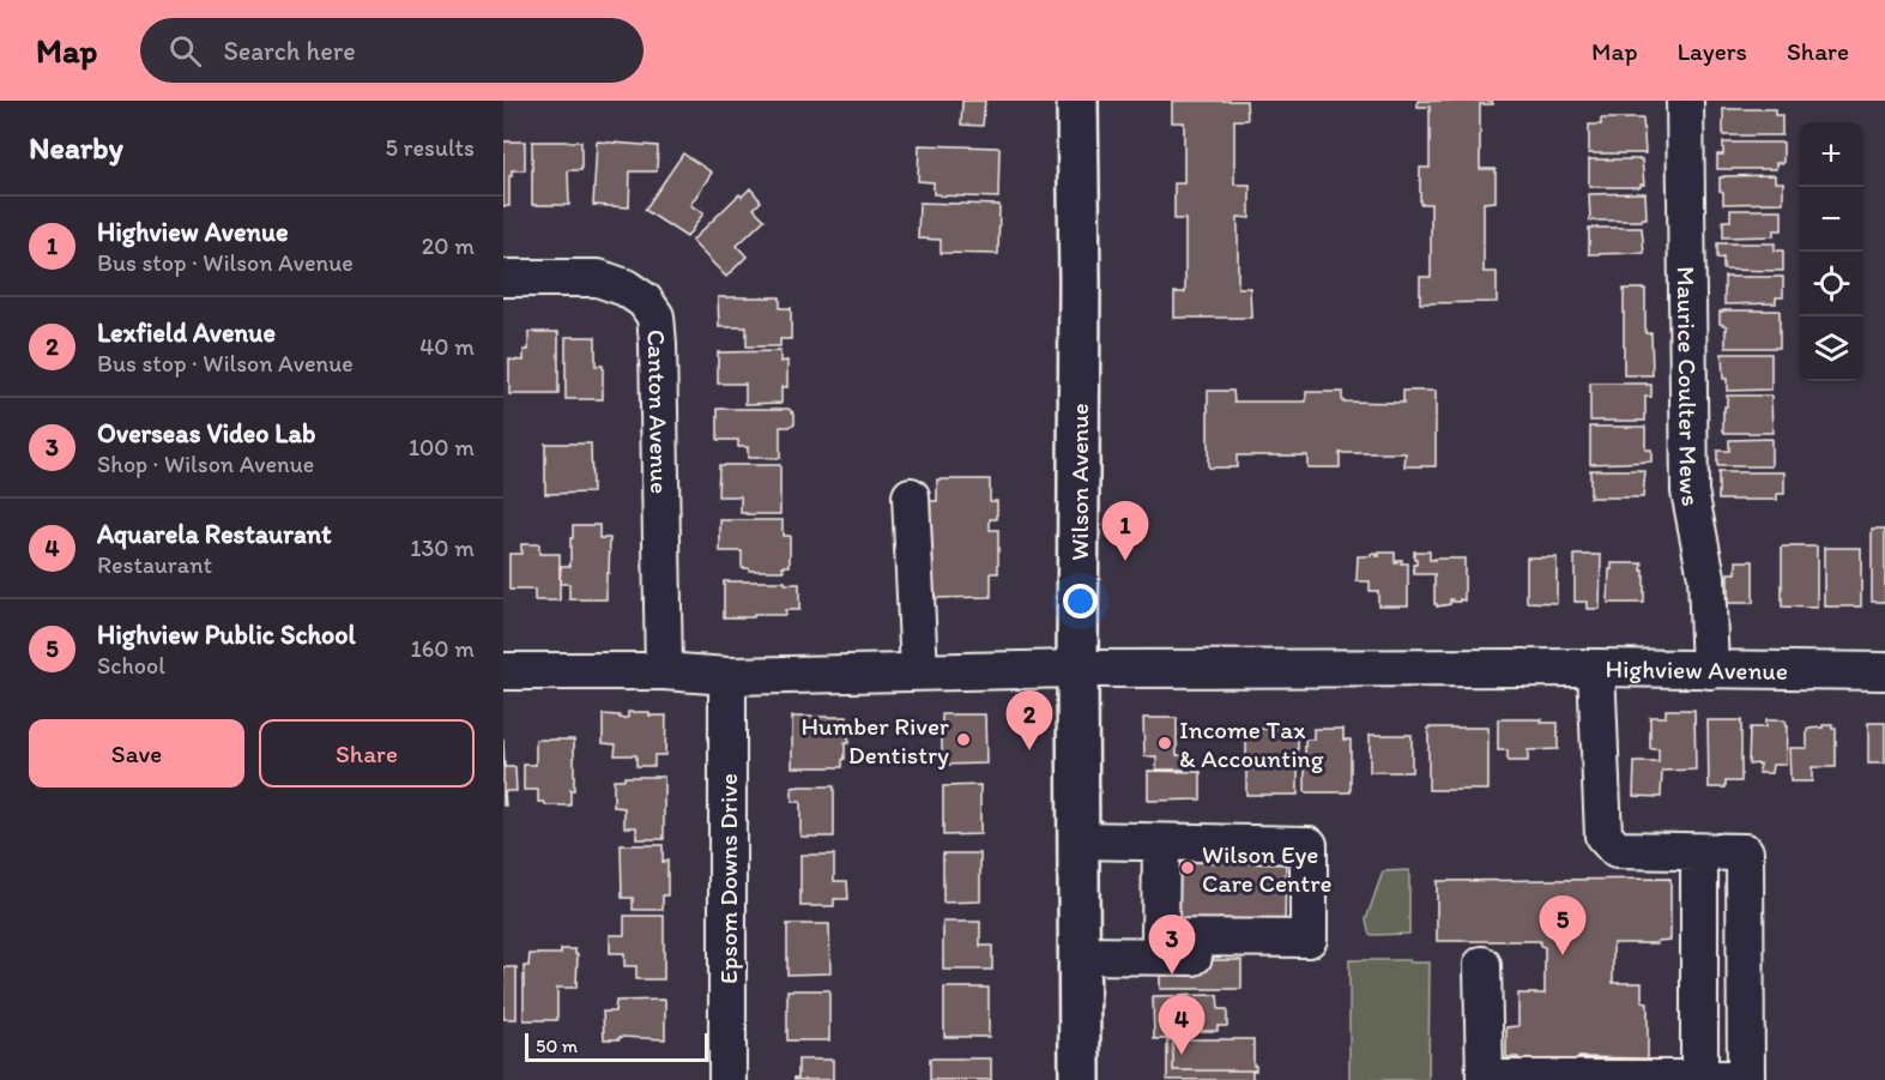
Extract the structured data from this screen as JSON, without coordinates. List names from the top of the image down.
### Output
{
  "streets": {
    "main road": ["Wilson Avenue"],
    "street": [
      "Maurice Coulter Mews",
      "Canton Avenue",
      "Highview Avenue",
      "Epsom Downs Drive"
    ]
  },
  "crossings": [
    ["Maurice Coulter Mews", "Highview Avenue"],
    ["Canton Avenue", "Highview Avenue"],
    ["Wilson Avenue", "Highview Avenue"],
    ["Highview Avenue", "Epsom Downs Drive"]
  ],
  "places": ["Humber River Dentistry", "Income Tax & Accounting", "Wilson Eye Care Centre"],
  "scale_bar": "50 m",
  "page": {
    "header": "Map",
    "search": "Search here",
    "nav": ["Map", "Layers", "Share"],
    "heading": ["Nearby", "5 results"],
    "map_buttons": ["+", "−"],
    "list": [
      {
        "mark": "1",
        "name": "Highview Avenue",
        "note": "Bus stop · Wilson Avenue",
        "value": "20 m"
      },
      {
        "mark": "2",
        "name": "Lexfield Avenue",
        "note": "Bus stop · Wilson Avenue",
        "value": "40 m"
      },
      {
        "mark": "3",
        "name": "Overseas Video Lab",
        "note": "Shop · Wilson Avenue",
        "value": "100 m"
      },
      {
        "mark": "4",
        "name": "Aquarela Restaurant",
        "note": "Restaurant",
        "value": "130 m"
      },
      {
        "mark": "5",
        "name": "Highview Public School",
        "note": "School",
        "value": "160 m"
      }
    ],
    "pins": [
      "1",
      "2",
      "5",
      "3",
      "4"
    ],
    "buttons": ["Save", "Share"],
    "scale": "50 m"
  }
}
